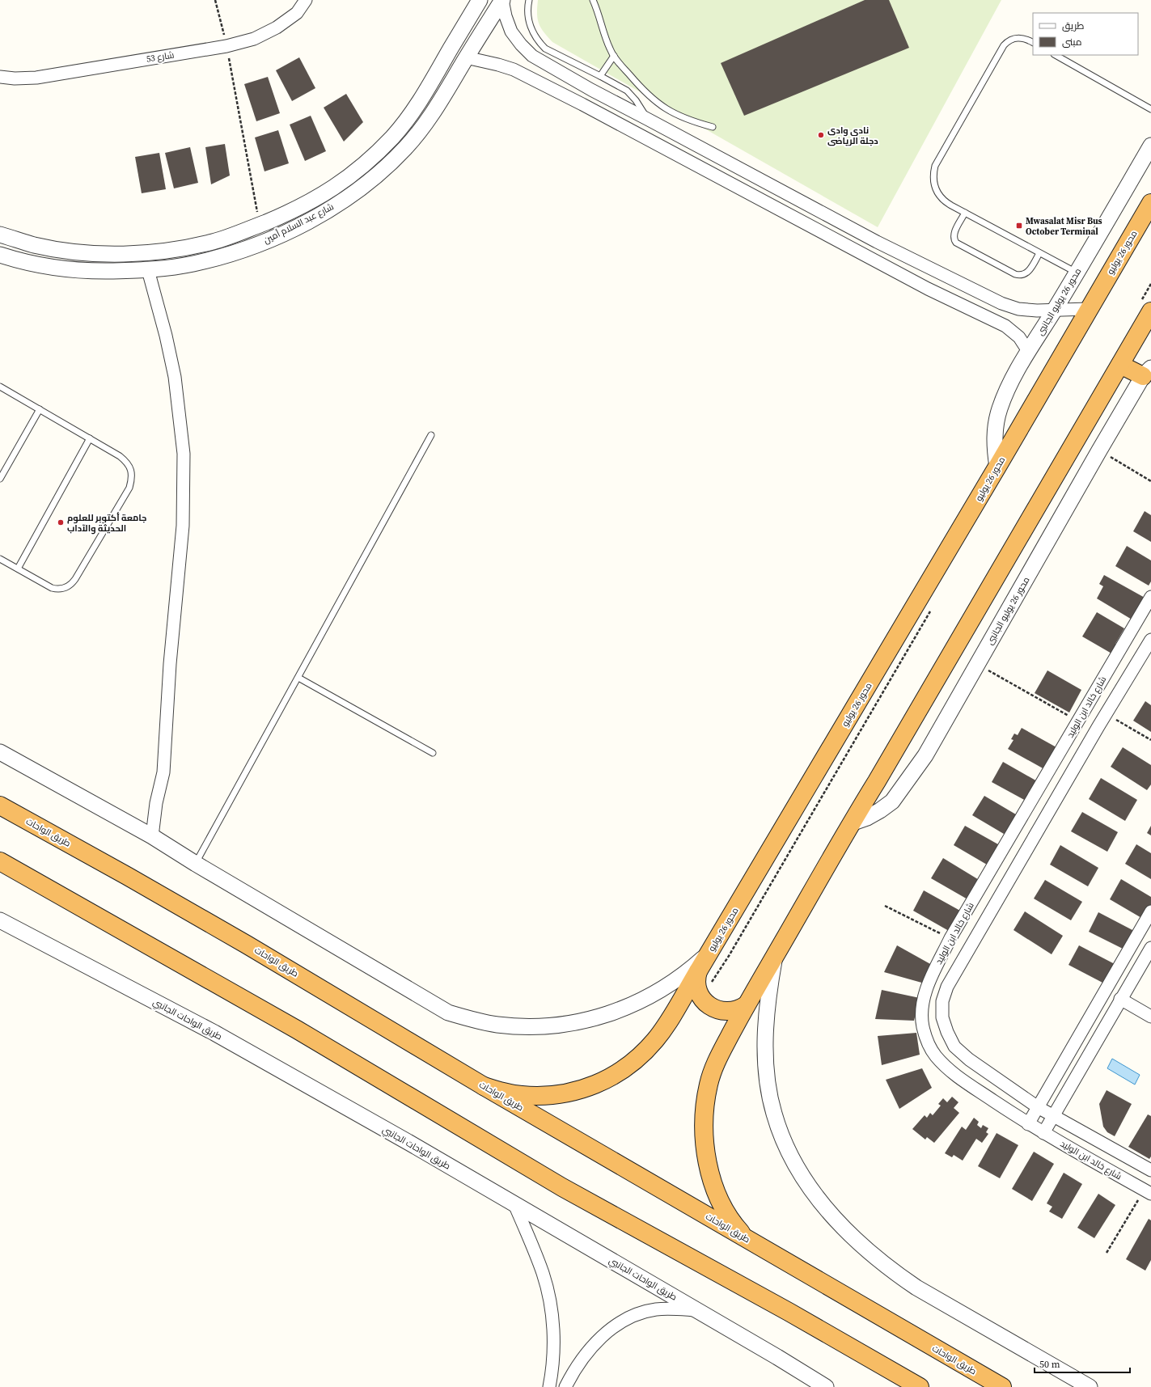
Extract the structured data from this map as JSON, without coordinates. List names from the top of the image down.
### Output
{
  "streets": {
    "highway": ["محور 26 يوليو", "طريق الواحات"],
    "street": [
      "شارع 53",
      "شارع عبد السلام أمين",
      "محور 26 يوليو الجانبى",
      "شارع خالد ابن الوليد",
      "طريق الواحات الجانبي"
    ]
  },
  "crossings": [
    ["محور 26 يوليو", "محور 26 يوليو الجانبى"],
    ["محور 26 يوليو", "طريق الواحات"]
  ],
  "places": {
    "other": ["نادي وادى دجلة الرياضى", "جامعة أكتوبر للعلوم الحديثة والآداب"],
    "transit": ["Mwasalat Misr Bus October Terminal"]
  },
  "legend": ["طريق", "مبنى"],
  "scale_bar": "50 m"
}
